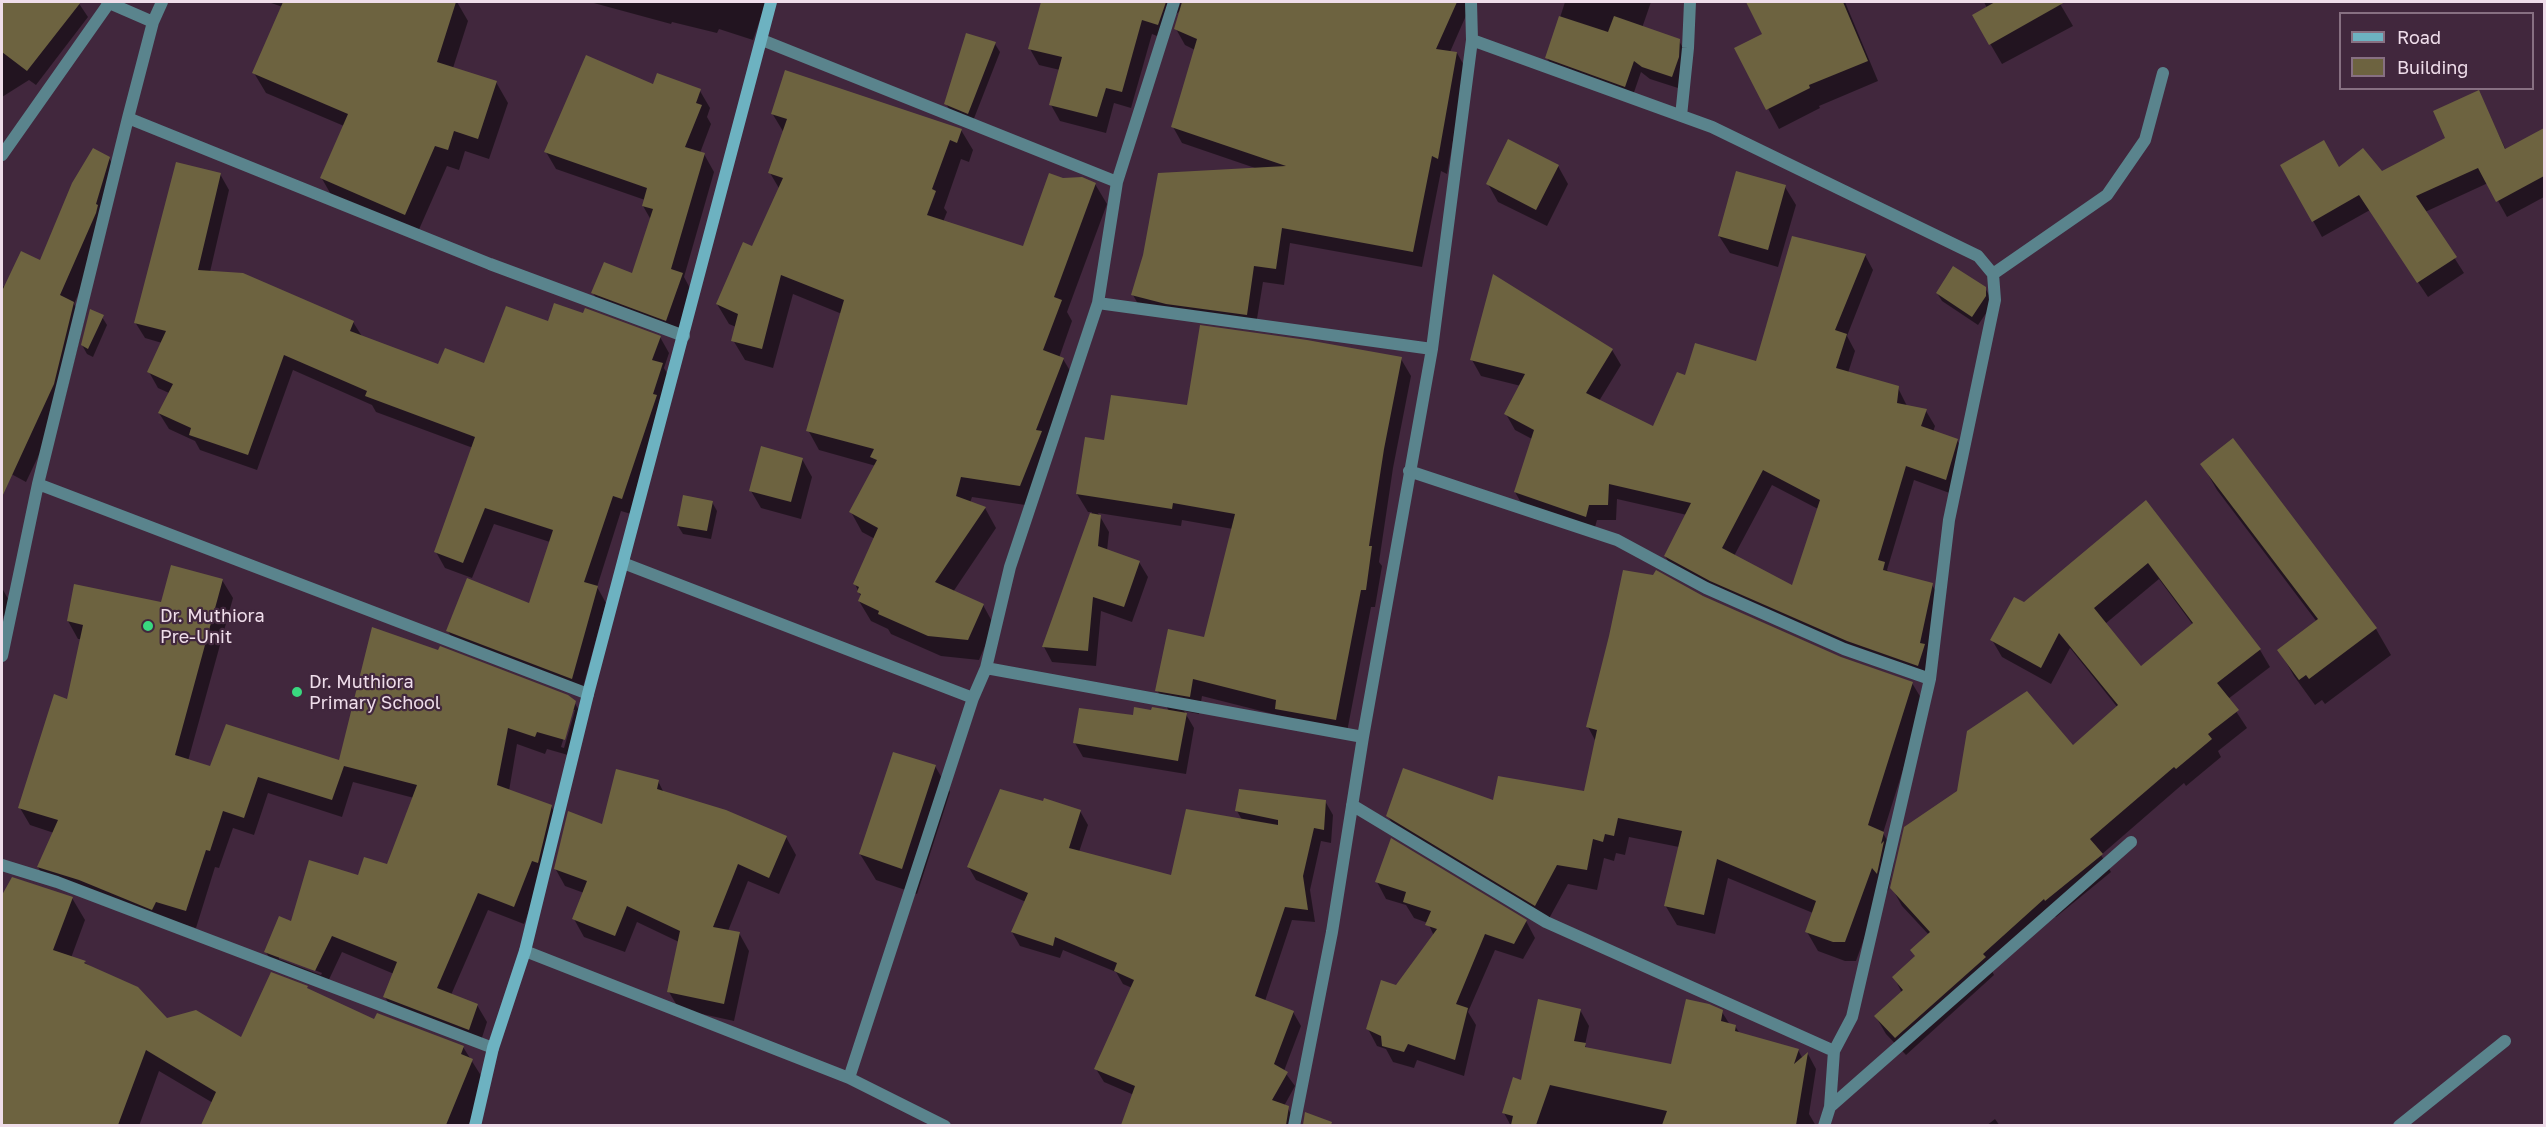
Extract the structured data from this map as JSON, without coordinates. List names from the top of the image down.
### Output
{
  "places": ["Dr. Muthiora Pre-Unit", "Dr. Muthiora Primary School"],
  "legend": ["Road", "Building"]
}
